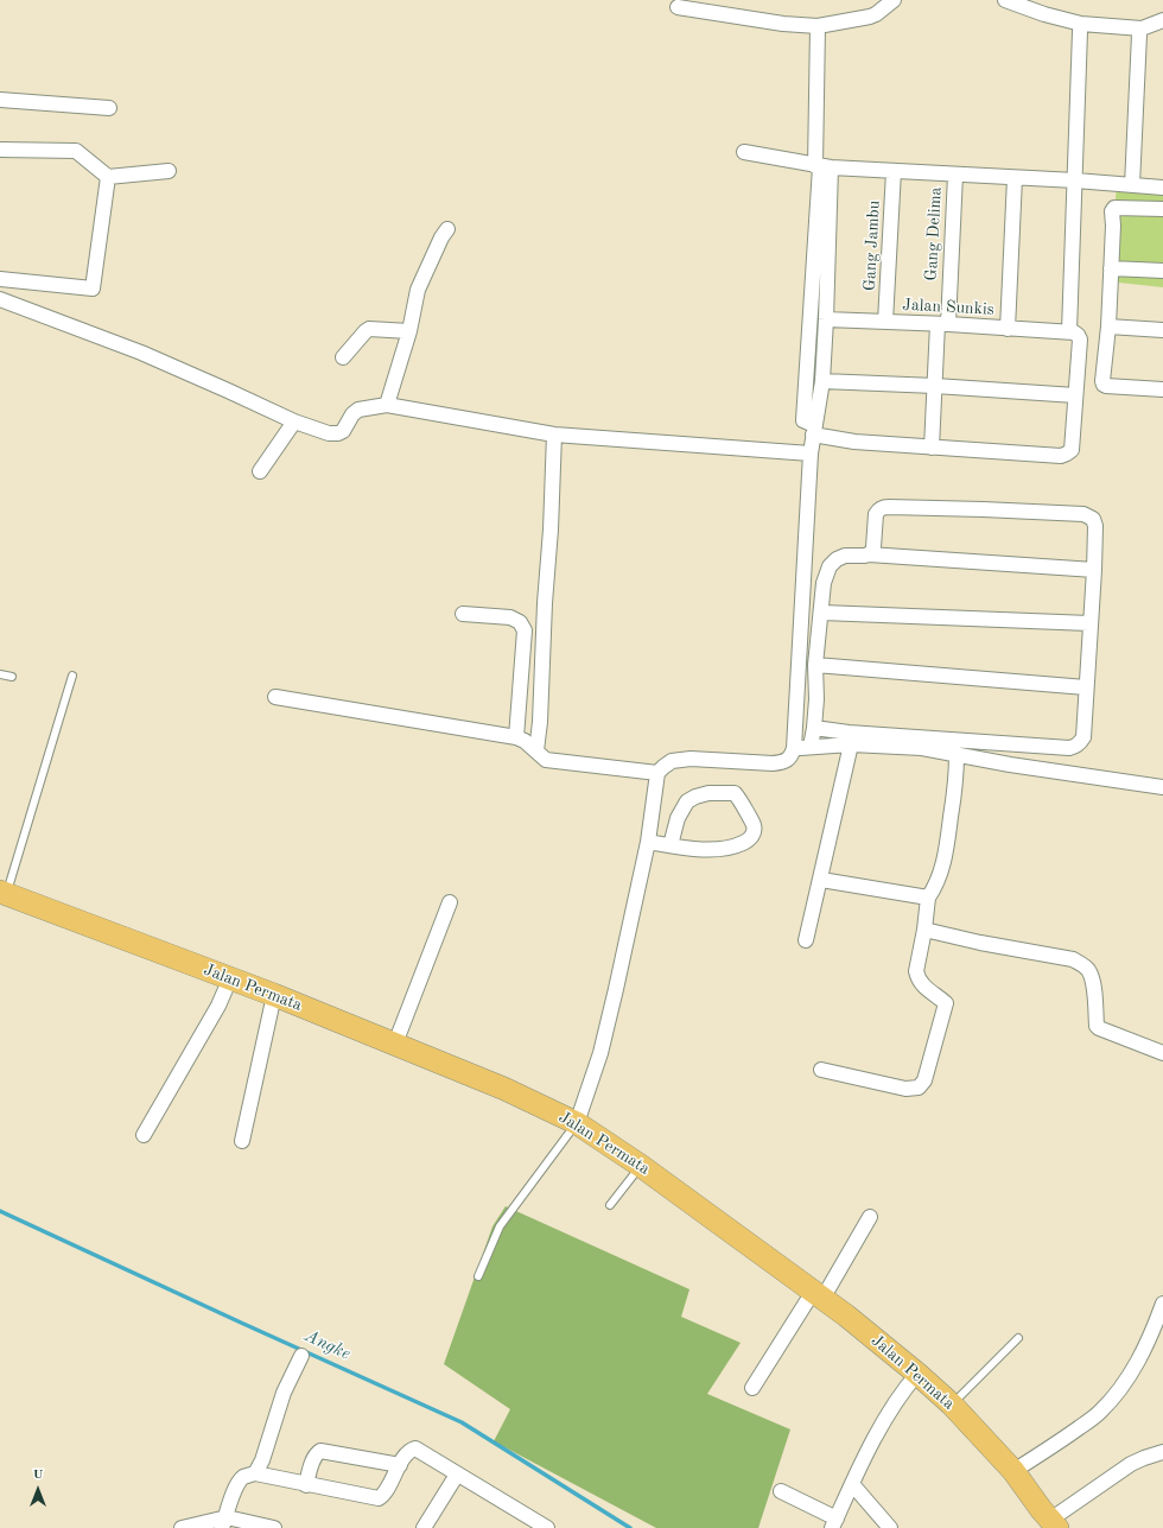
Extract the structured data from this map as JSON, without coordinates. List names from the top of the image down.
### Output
{
  "streets": {
    "main road": ["Jalan Permata"],
    "street": ["Gang Delima", "Gang Jambu", "Jalan Sunkis"]
  },
  "crossings": [
    ["Gang Delima", "Jalan Sunkis"],
    ["Gang Jambu", "Jalan Sunkis"]
  ],
  "water": ["Angke"],
  "north": "top"
}
